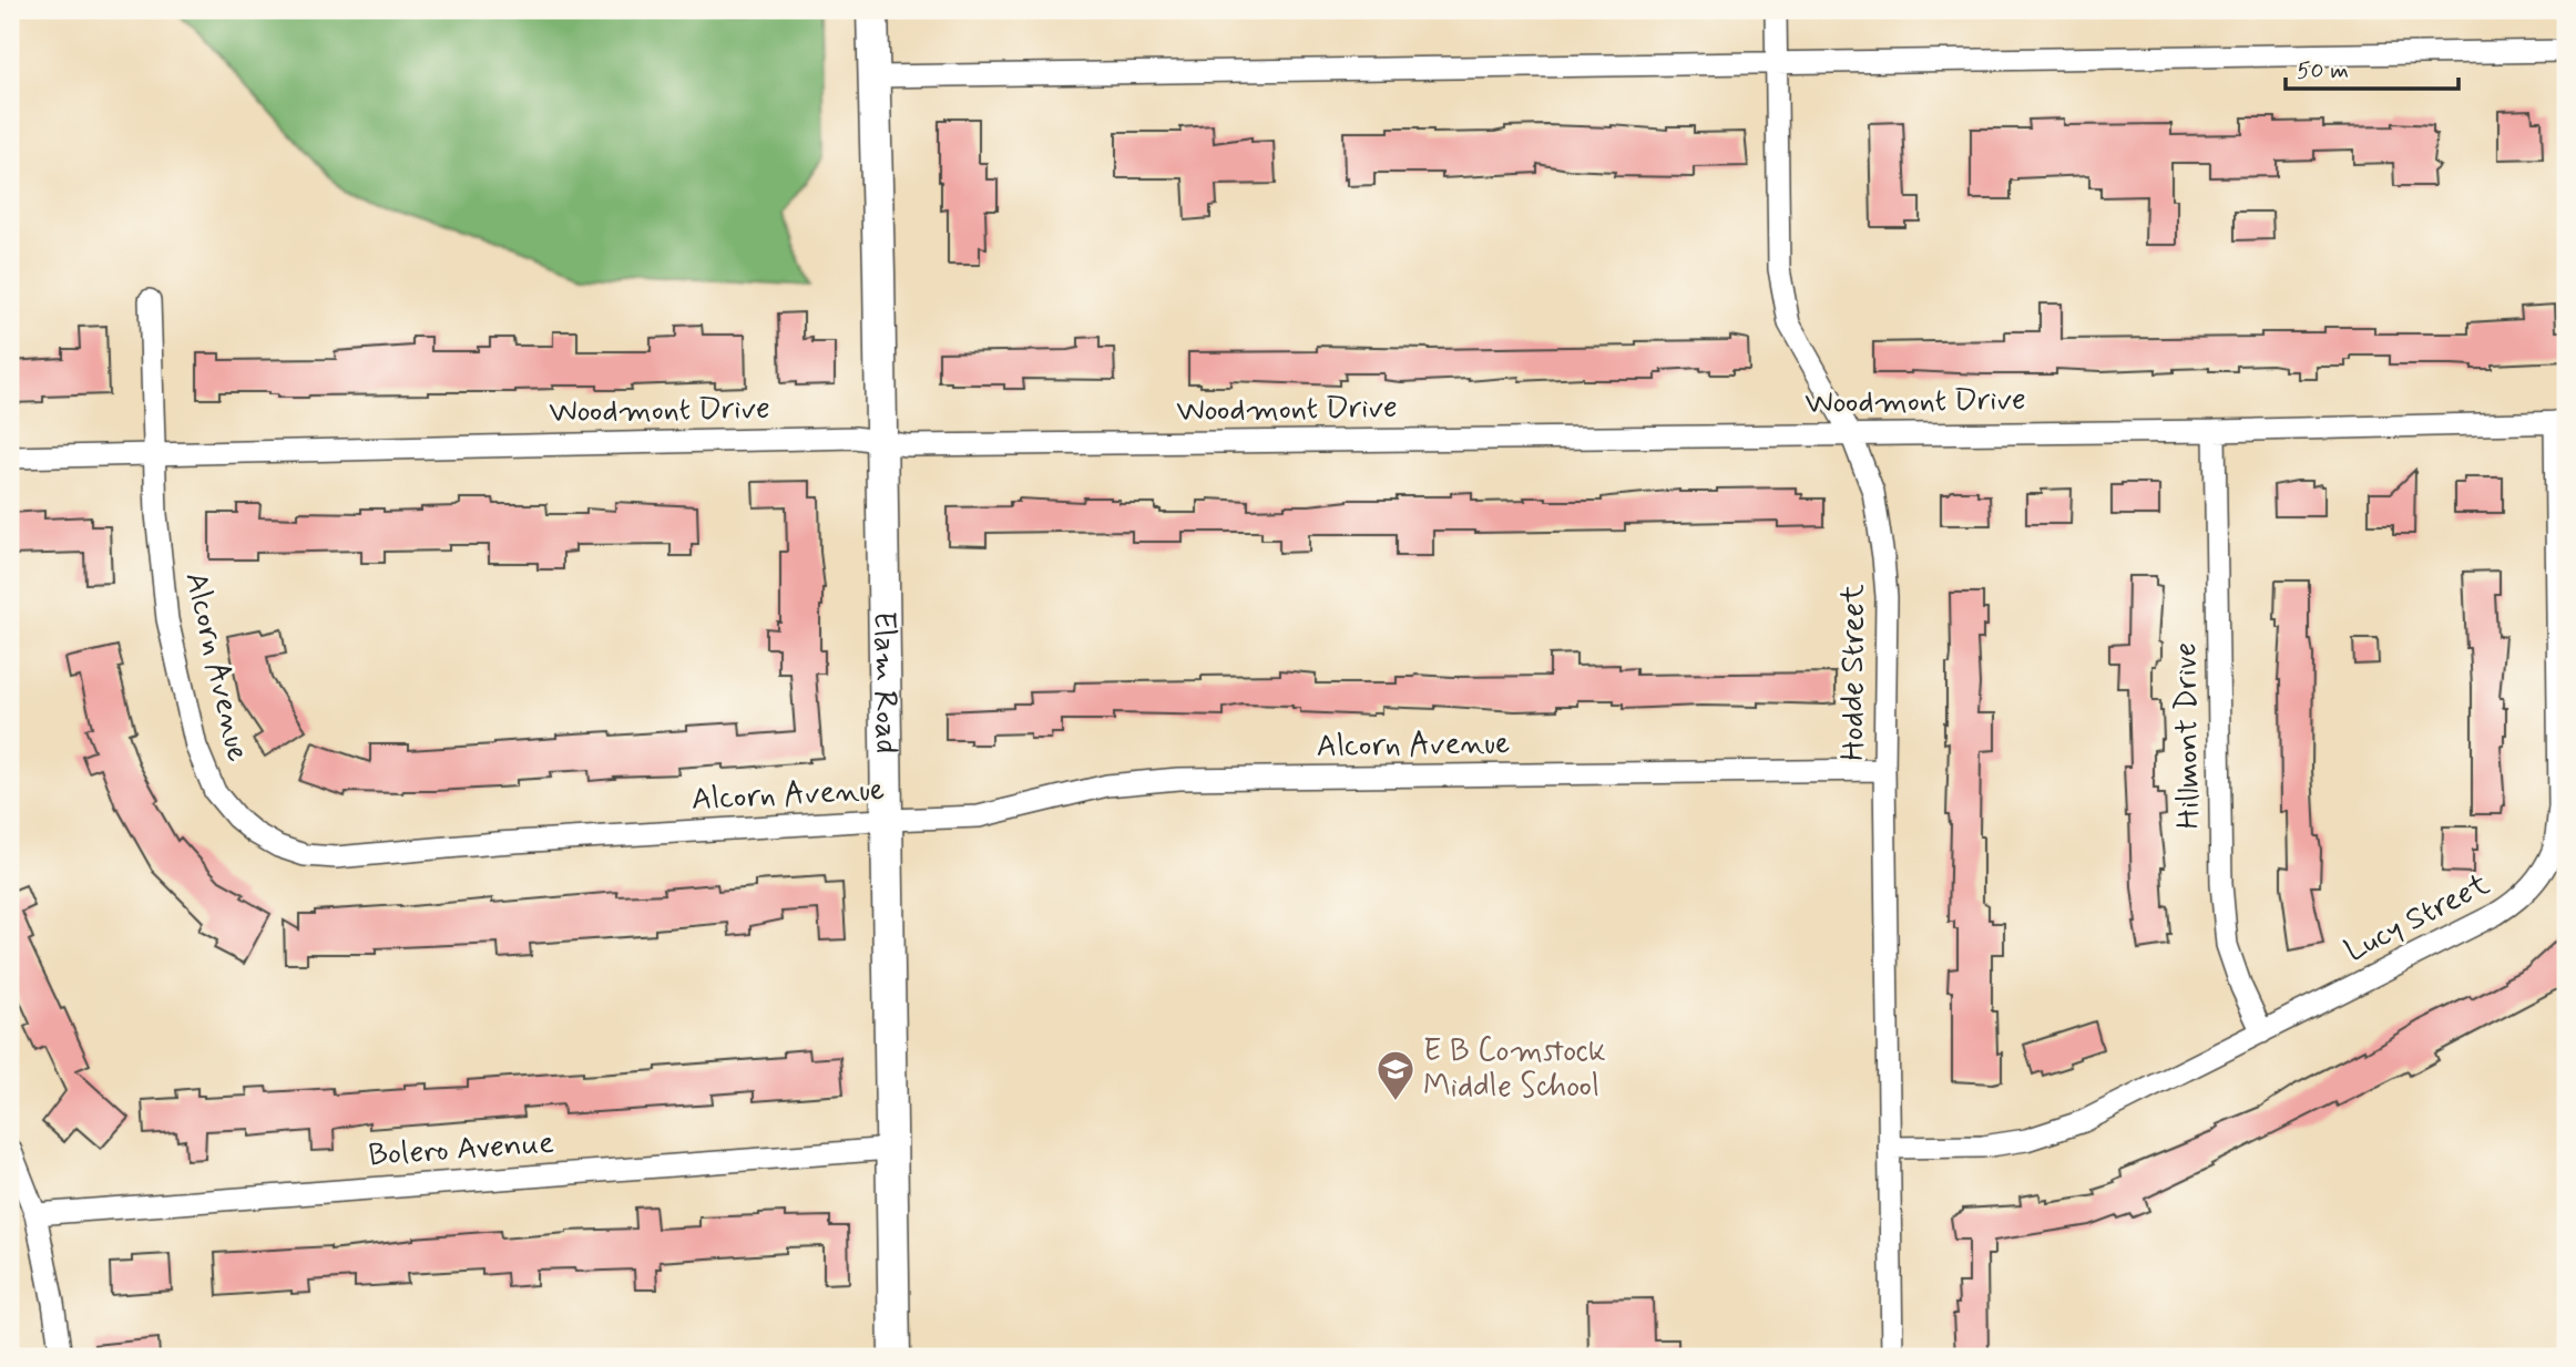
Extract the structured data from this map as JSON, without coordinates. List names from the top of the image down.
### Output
{
  "streets": {
    "street": [
      "Woodmont Drive",
      "Alcorn Avenue",
      "Hodde Street",
      "Elam Road",
      "Hillmont Drive",
      "Lucy Street",
      "Bolero Avenue"
    ]
  },
  "crossings": [
    ["Woodmont Drive", "Alcorn Avenue"],
    ["Woodmont Drive", "Hodde Street"],
    ["Woodmont Drive", "Elam Road"],
    ["Woodmont Drive", "Hillmont Drive"],
    ["Woodmont Drive", "Lucy Street"],
    ["Alcorn Avenue", "Hodde Street"],
    ["Alcorn Avenue", "Elam Road"],
    ["Hodde Street", "Lucy Street"],
    ["Elam Road", "Bolero Avenue"],
    ["Hillmont Drive", "Lucy Street"]
  ],
  "places": {
    "school or university": ["E B Comstock Middle School"]
  },
  "scale_bar": "50 m"
}
